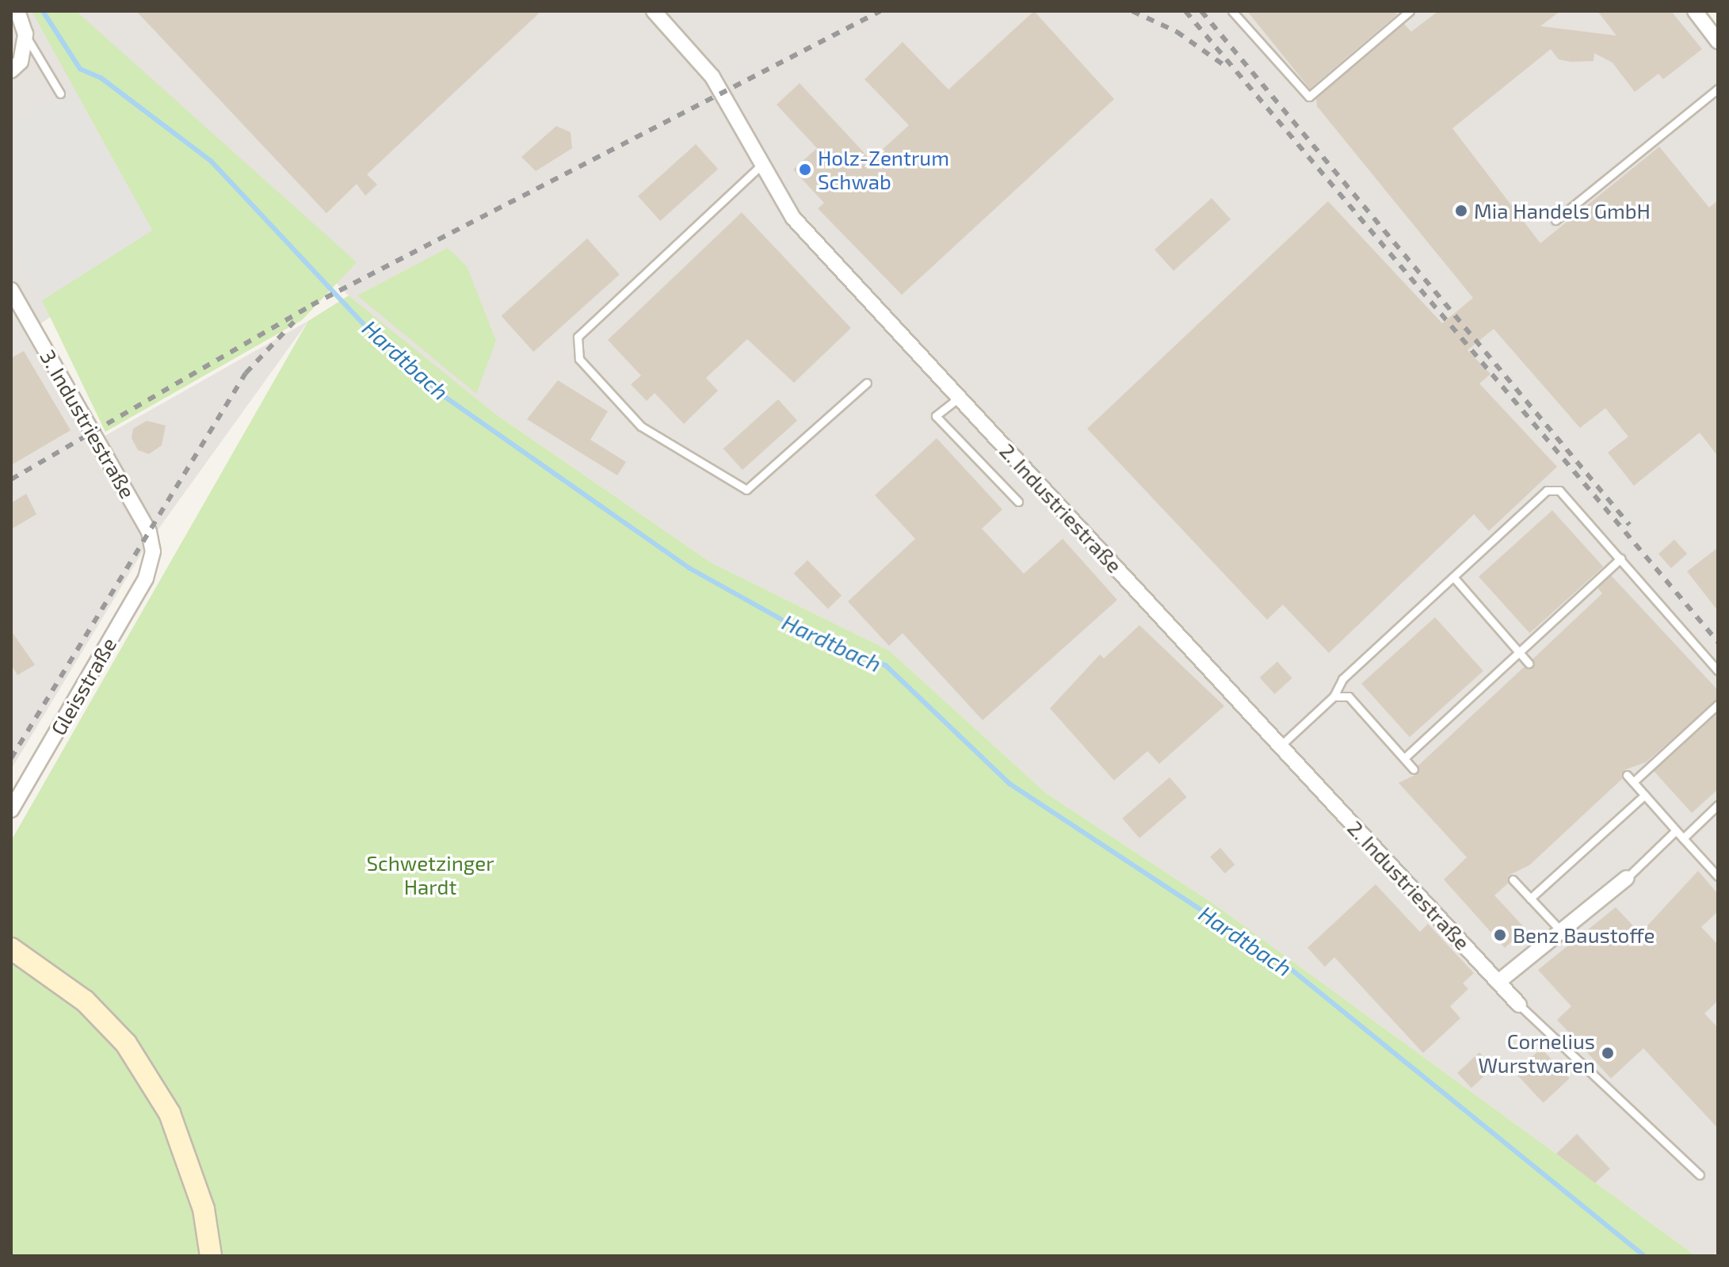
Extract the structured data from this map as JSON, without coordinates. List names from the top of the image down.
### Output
{
  "streets": {
    "street": ["3. Industriestraße", "2. Industriestraße", "Gleisstraße"]
  },
  "crossings": [
    ["3. Industriestraße", "Gleisstraße"]
  ],
  "water": ["Hardtbach"],
  "parks": ["Schwetzinger Hardt"],
  "places": [
    "Holz-Zentrum Schwab",
    "Mia Handels GmbH",
    "Benz Baustoffe",
    "Cornelius Wurstwaren"
  ]
}
